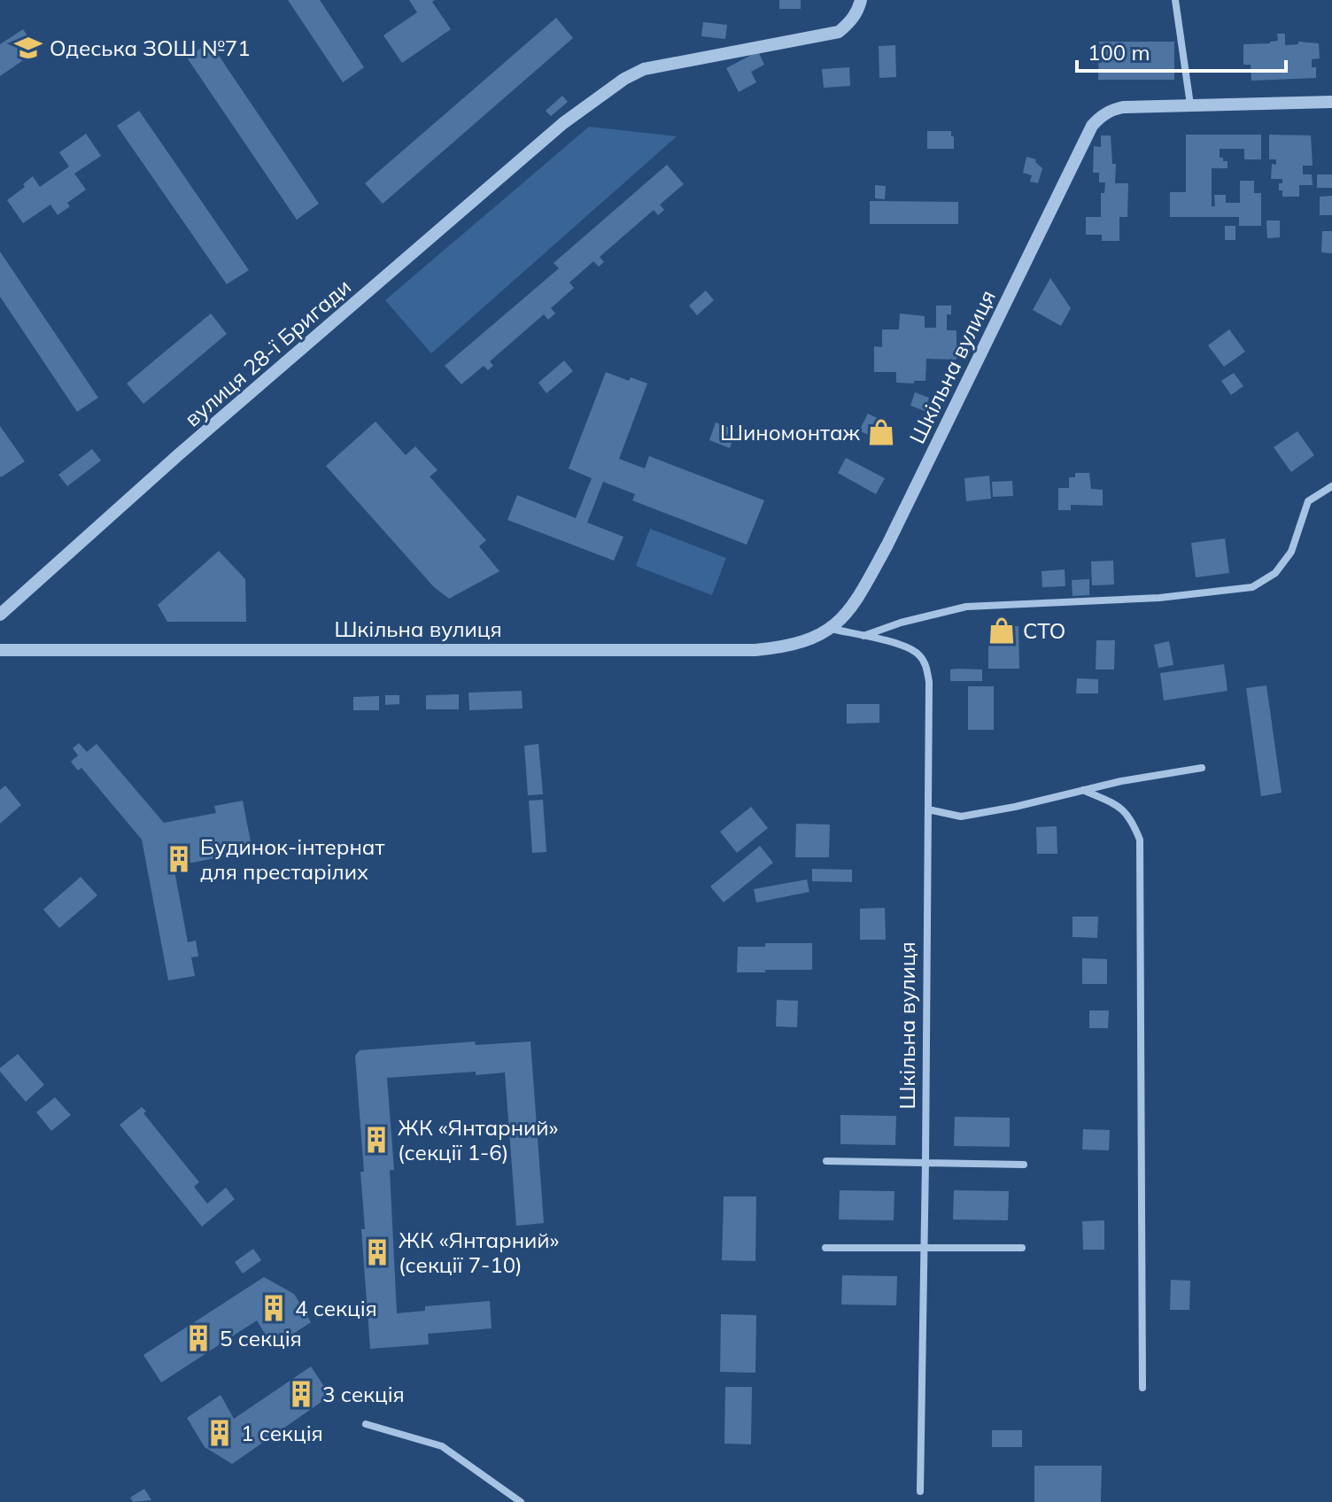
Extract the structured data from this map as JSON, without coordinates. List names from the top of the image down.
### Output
{
  "streets": {
    "street": ["вулиця 28-ї Бригади", "Шкільна вулиця"]
  },
  "places": {
    "school or university": ["Одеська ЗОШ №71"],
    "shop": ["Шиномонтаж", "СТО"],
    "building": [
      "Будинок-інтернат для престарілих",
      "ЖК «Янтарний» (секції 1-6)",
      "ЖК «Янтарний» (секції 7-10)",
      "4 секція",
      "5 секція",
      "3 секція",
      "1 секція"
    ]
  },
  "scale_bar": "100 m"
}
